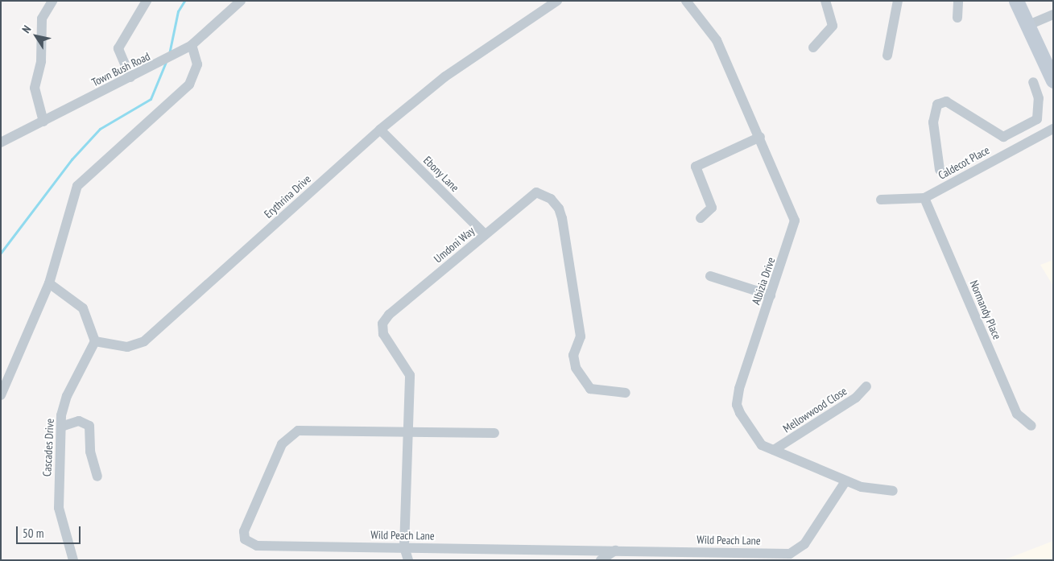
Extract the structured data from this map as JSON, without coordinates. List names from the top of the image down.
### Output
{
  "streets": {
    "street": [
      "Town Bush Road",
      "Caldecot Place",
      "Ebony Lane",
      "Erythrina Drive",
      "Umdoni Way",
      "Albizia Drive",
      "Normandy Place",
      "Mellowwood Close",
      "Cascades Drive",
      "Wild Peach Lane"
    ]
  },
  "crossings": [
    ["Caldecot Place", "Normandy Place"],
    ["Ebony Lane", "Erythrina Drive"],
    ["Ebony Lane", "Umdoni Way"],
    ["Erythrina Drive", "Cascades Drive"],
    ["Umdoni Way", "Wild Peach Lane"],
    ["Albizia Drive", "Mellowwood Close"],
    ["Albizia Drive", "Wild Peach Lane"]
  ],
  "scale_bar": "50 m",
  "north": "top left"
}
